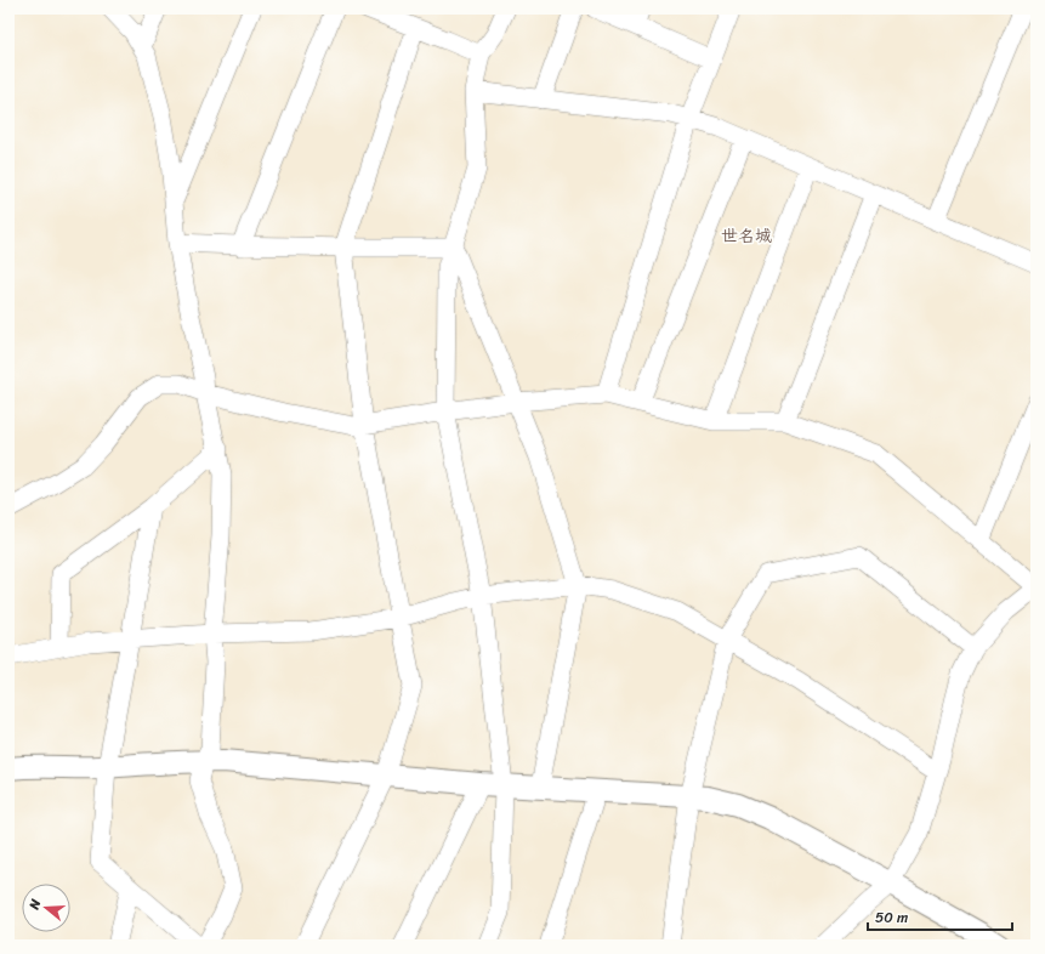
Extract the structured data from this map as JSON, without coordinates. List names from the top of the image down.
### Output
{
  "districts": ["世名城"],
  "scale_bar": "50 m",
  "north": "left"
}
